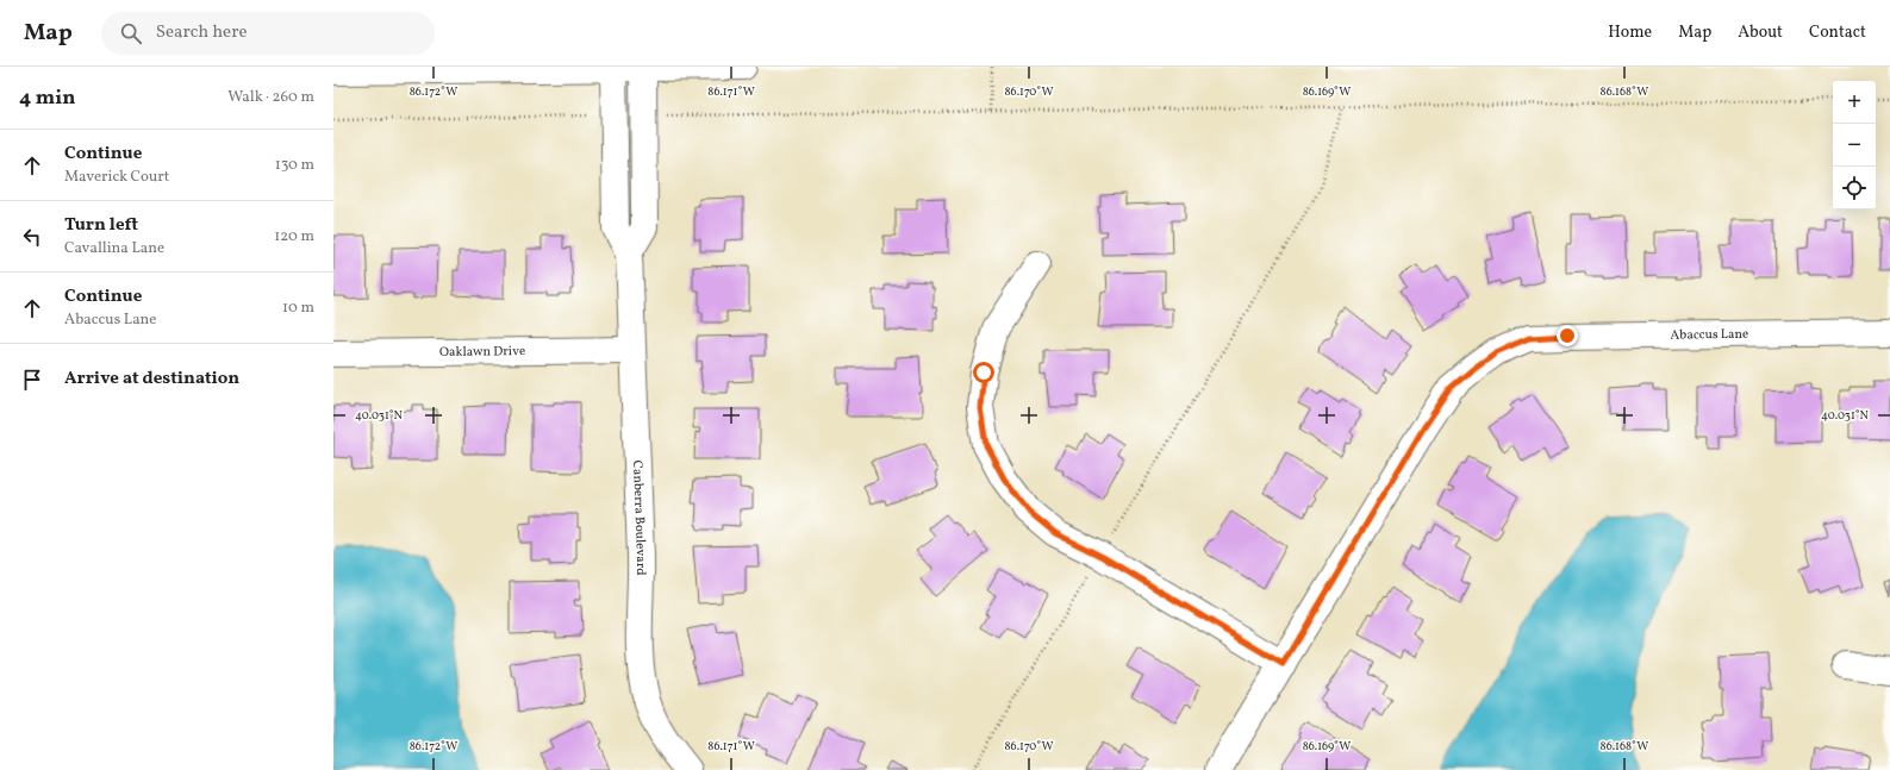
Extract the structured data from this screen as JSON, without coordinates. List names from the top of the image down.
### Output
{
  "streets": {
    "street": ["Abaccus Lane", "Oaklawn Drive", "Canberra Boulevard"]
  },
  "crossings": [
    ["Oaklawn Drive", "Canberra Boulevard"]
  ],
  "page": {
    "header": "Map",
    "search": "Search here",
    "nav": [
      "Home",
      "Map",
      "About",
      "Contact"
    ],
    "heading": ["4 min", "Walk · 260 m"],
    "map_buttons": ["+", "−"],
    "list": [
      ["Continue", "Maverick Court", "130 m"],
      ["Turn left", "Cavallina Lane", "120 m"],
      ["Continue", "Abaccus Lane", "10 m"],
      "Arrive at destination"
    ]
  },
  "coordinates": [
    "86.172°W",
    "86.171°W",
    "86.170°W",
    "86.169°W",
    "86.168°W",
    "40.031°N"
  ]
}
